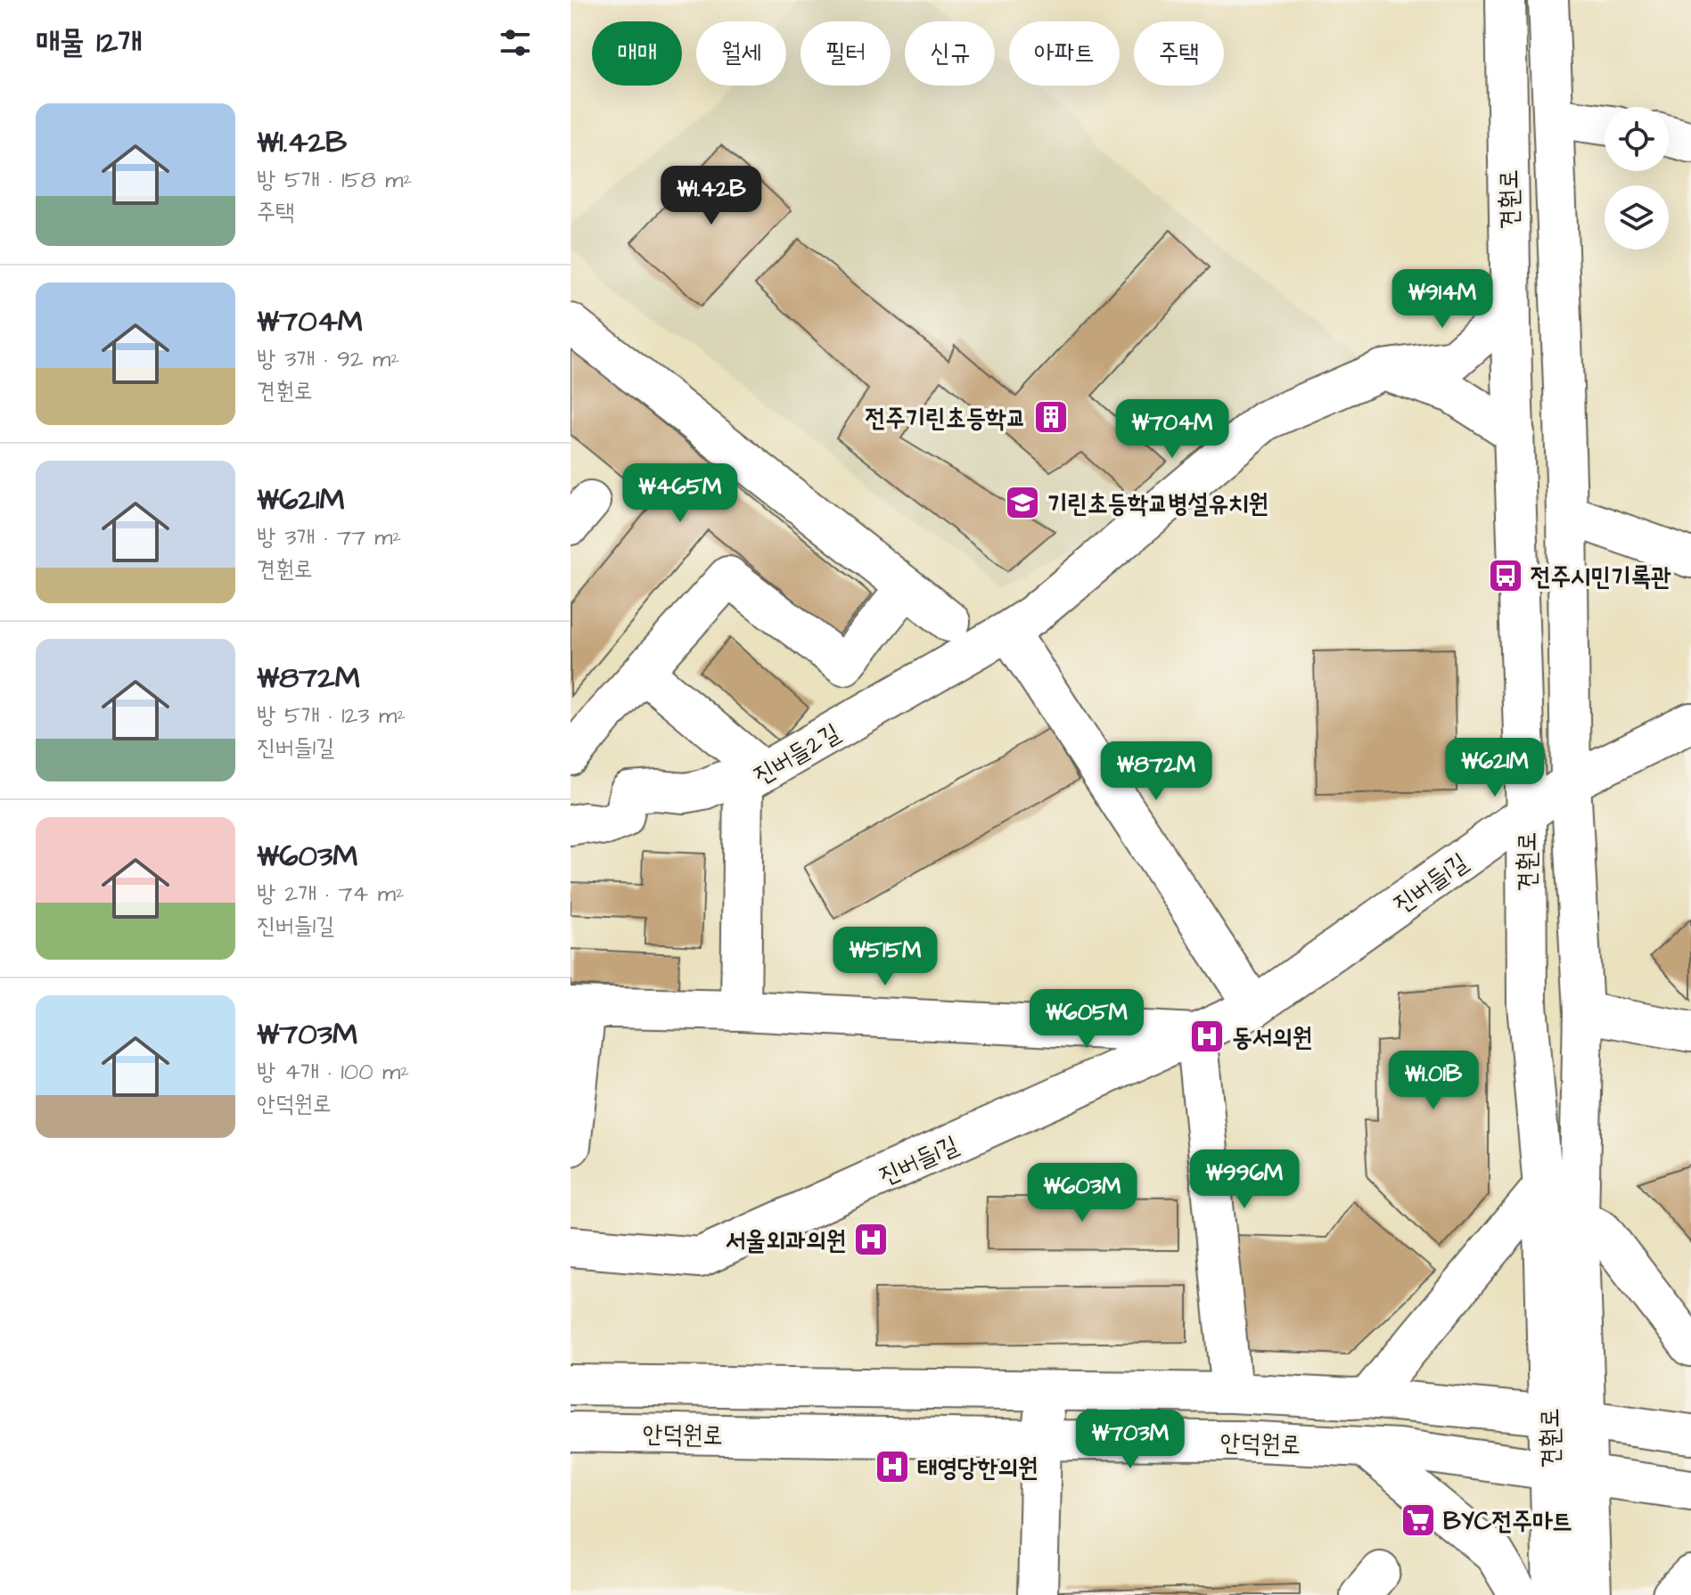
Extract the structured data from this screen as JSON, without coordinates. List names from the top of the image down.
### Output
{
  "streets": {
    "street": [
      "견훤로",
      "진버들2길",
      "진버들1길",
      "안덕원로"
    ]
  },
  "crossings": [
    ["견훤로", "진버들1길"],
    ["견훤로", "안덕원로"]
  ],
  "places": {
    "building": ["전주기린초등학교"],
    "school or university": ["기린초등학교병설유치원"],
    "bus stop": ["전주시민기록관"],
    "hospital": ["동서의원", "서울외과의원", "태영당한의원"],
    "supermarket": ["BYC전주마트"]
  },
  "page": {
    "heading": "매물 12개",
    "chip": [
      "매매",
      "월세",
      "필터",
      "신규",
      "아파트",
      "주택"
    ],
    "list": [
      {
        "name": "₩1.42B",
        "note": "방 5개 · 158 m² · 주택"
      },
      {
        "name": "₩704M",
        "note": "방 3개 · 92 m² · 견훤로"
      },
      {
        "name": "₩621M",
        "note": "방 3개 · 77 m² · 견훤로"
      },
      {
        "name": "₩872M",
        "note": "방 5개 · 123 m² · 진버들1길"
      },
      {
        "name": "₩603M",
        "note": "방 2개 · 74 m² · 진버들1길"
      },
      {
        "name": "₩703M",
        "note": "방 4개 · 100 m² · 안덕원로"
      }
    ],
    "price": [
      "₩1.42B",
      "₩914M",
      "₩704M",
      "₩465M",
      "₩621M",
      "₩872M",
      "₩515M",
      "₩605M",
      "₩1.01B",
      "₩996M",
      "₩603M",
      "₩703M"
    ]
  }
}
